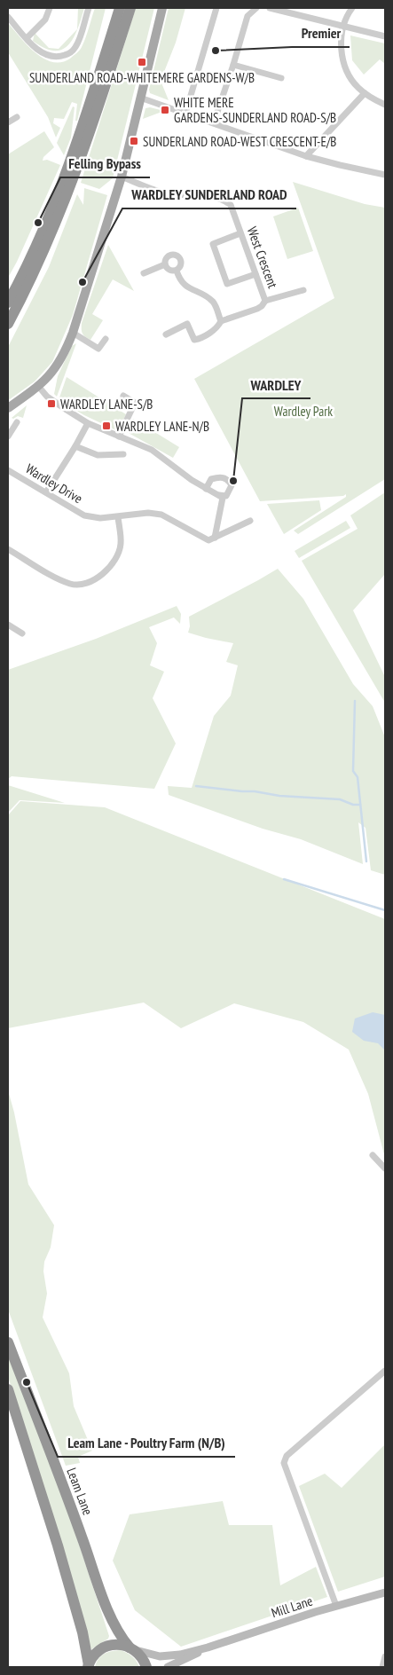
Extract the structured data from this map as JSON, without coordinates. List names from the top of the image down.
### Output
{
  "streets": {
    "highway": ["Leam Lane"],
    "main road": ["Mill Lane"],
    "street": ["West Crescent", "Wardley Drive"]
  },
  "crossings": [
    ["Leam Lane", "Mill Lane"]
  ],
  "parks": ["Wardley Park"],
  "places": {
    "other": [
      "Premier",
      "Felling Bypass",
      "WARDLEY SUNDERLAND ROAD",
      "WARDLEY",
      "Leam Lane - Poultry Farm (N/B)"
    ],
    "transit": [
      "SUNDERLAND ROAD-WHITEMERE GARDENS-W/B",
      "WHITE MERE GARDENS-SUNDERLAND ROAD-S/B",
      "SUNDERLAND ROAD-WEST CRESCENT-E/B",
      "WARDLEY LANE-S/B",
      "WARDLEY LANE-N/B"
    ]
  }
}
